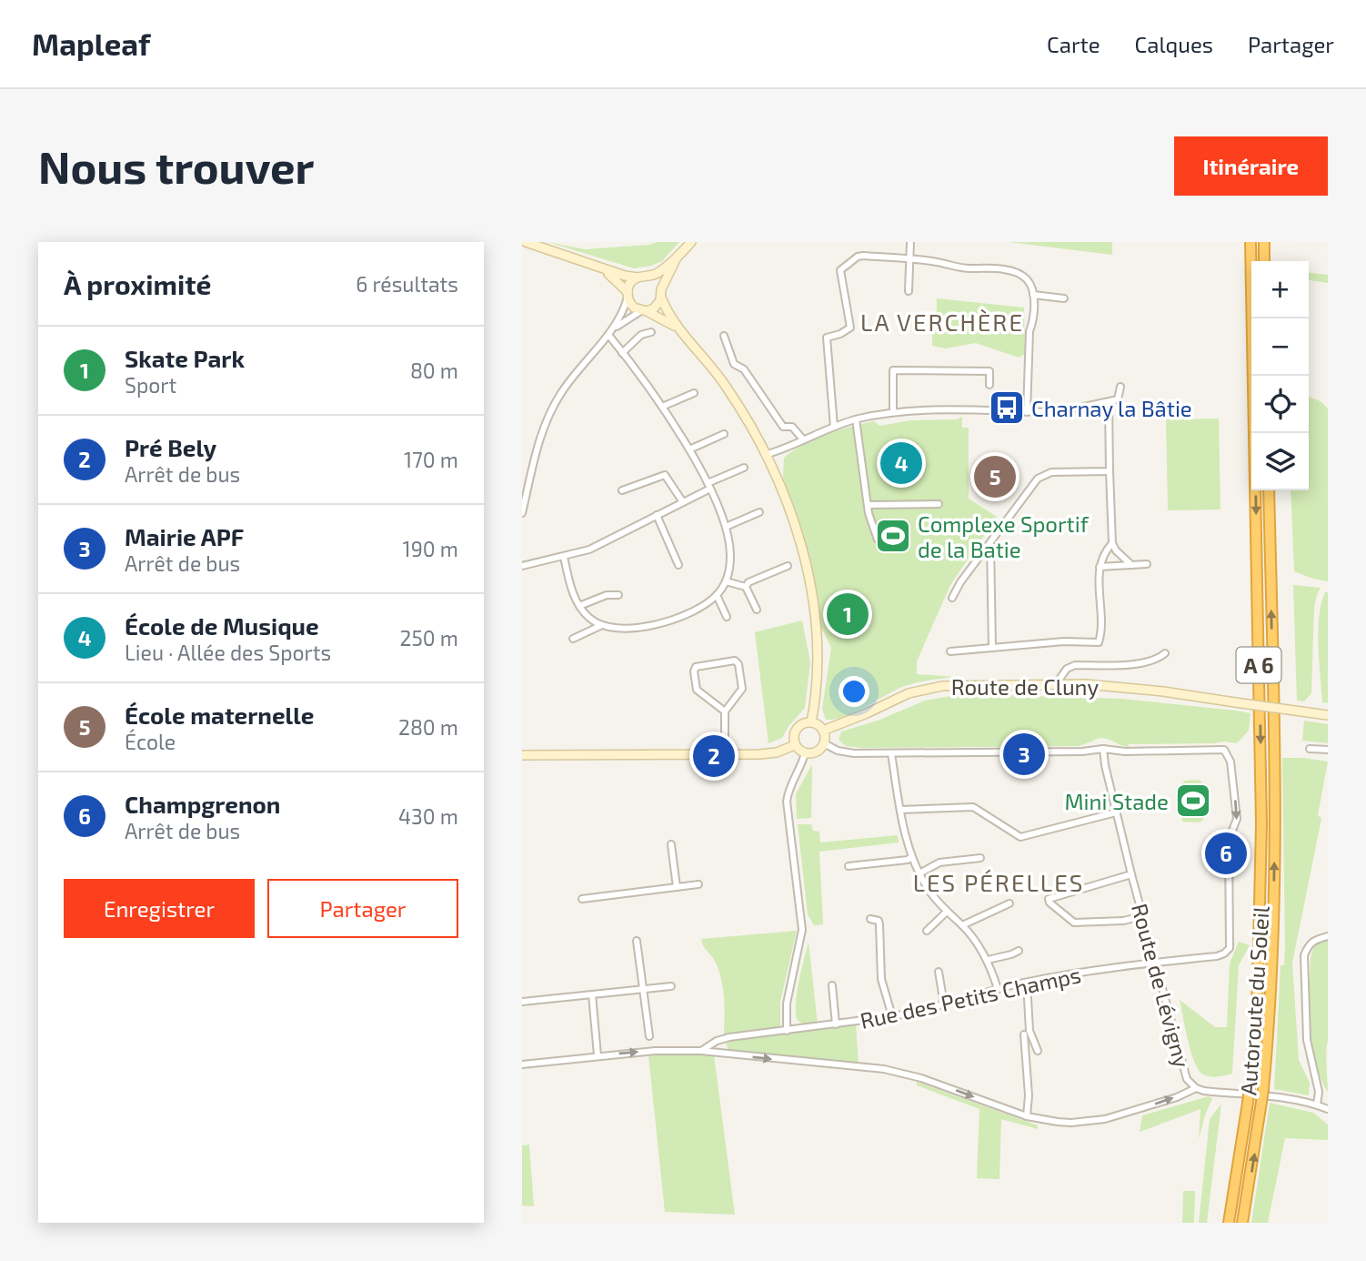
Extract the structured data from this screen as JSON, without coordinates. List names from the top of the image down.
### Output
{
  "streets": {
    "highway": ["A 6", "Autoroute du Soleil"],
    "main road": ["Route de Cluny"],
    "street": ["Route de Lévigny", "Rue des Petits Champs"]
  },
  "crossings": [
    ["Route de Lévigny", "Rue des Petits Champs"]
  ],
  "districts": ["LA VERCHÈRE", "LES PÉRELLES"],
  "places": {
    "bus stop": ["Charnay la Bâtie"],
    "sports": ["Complexe Sportif de la Batie", "Mini Stade"]
  },
  "page": {
    "header": "Mapleaf",
    "nav": ["Carte", "Calques", "Partager"],
    "buttons": [
      "Itinéraire",
      ["Enregistrer", "Partager"]
    ],
    "title": "Nous trouver",
    "heading": ["À proximité", "6 résultats"],
    "map_buttons": ["+", "−"],
    "list": [
      {
        "mark": "1",
        "name": "Skate Park",
        "note": "Sport",
        "value": "80 m"
      },
      {
        "mark": "2",
        "name": "Pré Bely",
        "note": "Arrêt de bus",
        "value": "170 m"
      },
      {
        "mark": "3",
        "name": "Mairie APF",
        "note": "Arrêt de bus",
        "value": "190 m"
      },
      {
        "mark": "4",
        "name": "École de Musique",
        "note": "Lieu · Allée des Sports",
        "value": "250 m"
      },
      {
        "mark": "5",
        "name": "École maternelle",
        "note": "École",
        "value": "280 m"
      },
      {
        "mark": "6",
        "name": "Champgrenon",
        "note": "Arrêt de bus",
        "value": "430 m"
      }
    ],
    "pins": [
      "4",
      "5",
      "1",
      "3",
      "2",
      "6"
    ]
  }
}
